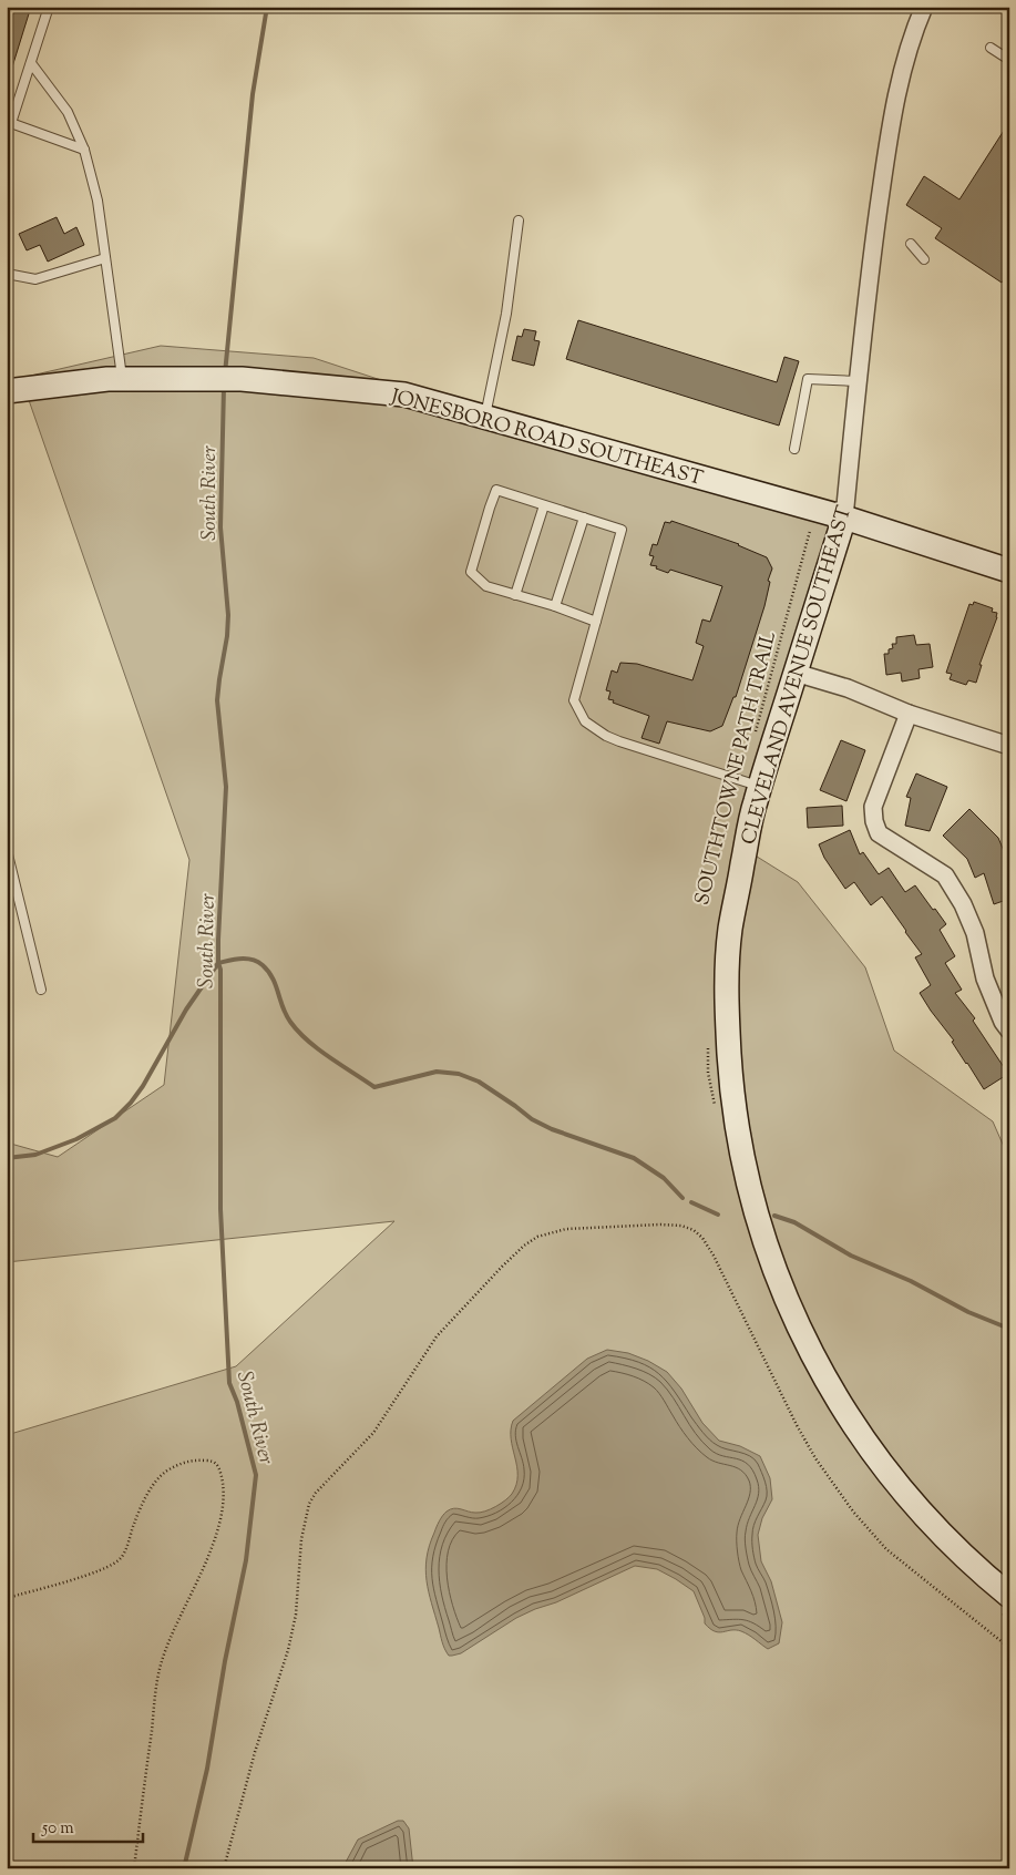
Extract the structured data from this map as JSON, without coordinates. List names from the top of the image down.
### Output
{
  "streets": {
    "main road": ["JONESBORO ROAD SOUTHEAST", "CLEVELAND AVENUE SOUTHEAST"],
    "path": ["SOUTHTOWNE PATH TRAIL"]
  },
  "crossings": [
    ["JONESBORO ROAD SOUTHEAST", "CLEVELAND AVENUE SOUTHEAST"]
  ],
  "water": ["South River"],
  "scale_bar": "50 m"
}
